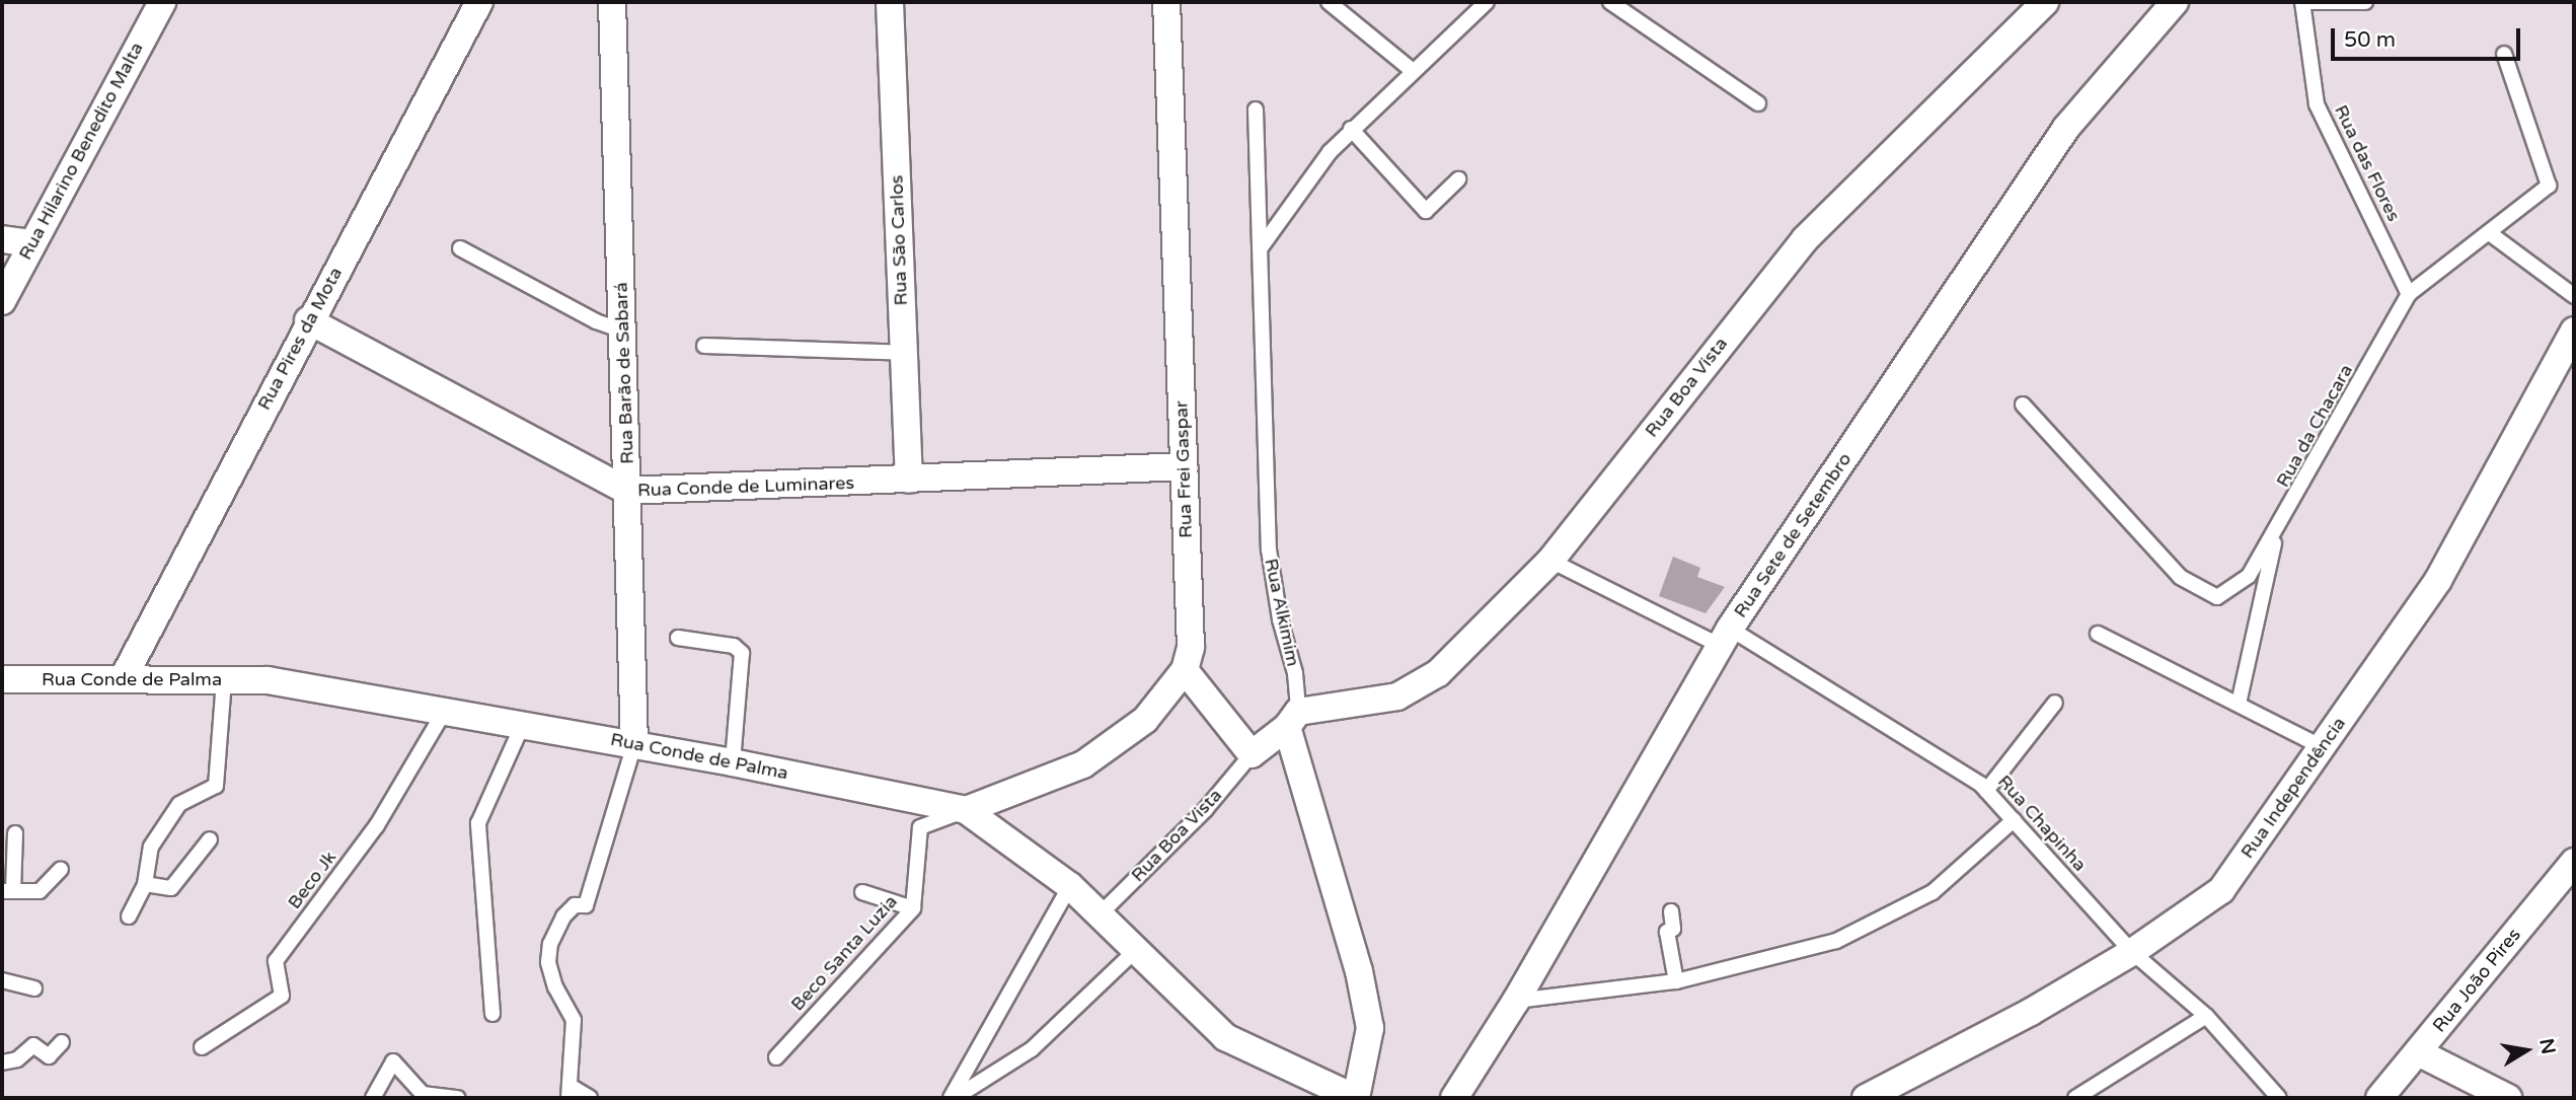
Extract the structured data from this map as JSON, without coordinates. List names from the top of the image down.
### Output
{
  "streets": {
    "street": [
      "Rua Hilarino Benedito Malta",
      "Rua São Carlos",
      "Rua Pires da Mota",
      "Rua Barão de Sabará",
      "Rua Boa Vista",
      "Rua Frei Gaspar",
      "Rua Conde de Luminares",
      "Rua Sete de Setembro",
      "Rua Alkimim",
      "Rua Conde de Palma",
      "Rua Independência",
      "Rua João Pires"
    ],
    "lane": [
      "Rua das Flores",
      "Rua da Chacara",
      "Rua Chapinha",
      "Beco Jk",
      "Beco Santa Luzia"
    ]
  },
  "crossings": [
    ["Rua das Flores", "Rua da Chacara"],
    ["Rua São Carlos", "Rua Conde de Luminares"],
    ["Rua Pires da Mota", "Rua Conde de Luminares"],
    ["Rua Pires da Mota", "Rua Conde de Palma"],
    ["Rua Barão de Sabará", "Rua Conde de Luminares"],
    ["Rua Barão de Sabará", "Rua Conde de Palma"],
    ["Rua Boa Vista", "Rua Alkimim"],
    ["Rua Boa Vista", "Rua Conde de Palma"],
    ["Rua Boa Vista", "Rua Chapinha"],
    ["Rua Frei Gaspar", "Rua Conde de Luminares"],
    ["Rua Frei Gaspar", "Rua Conde de Palma"],
    ["Rua Frei Gaspar", "Beco Santa Luzia"],
    ["Rua Sete de Setembro", "Rua Chapinha"],
    ["Rua Conde de Palma", "Beco Jk"],
    ["Rua Conde de Palma", "Beco Santa Luzia"],
    ["Rua Independência", "Rua Chapinha"]
  ],
  "scale_bar": "50 m",
  "north": "right"
}
